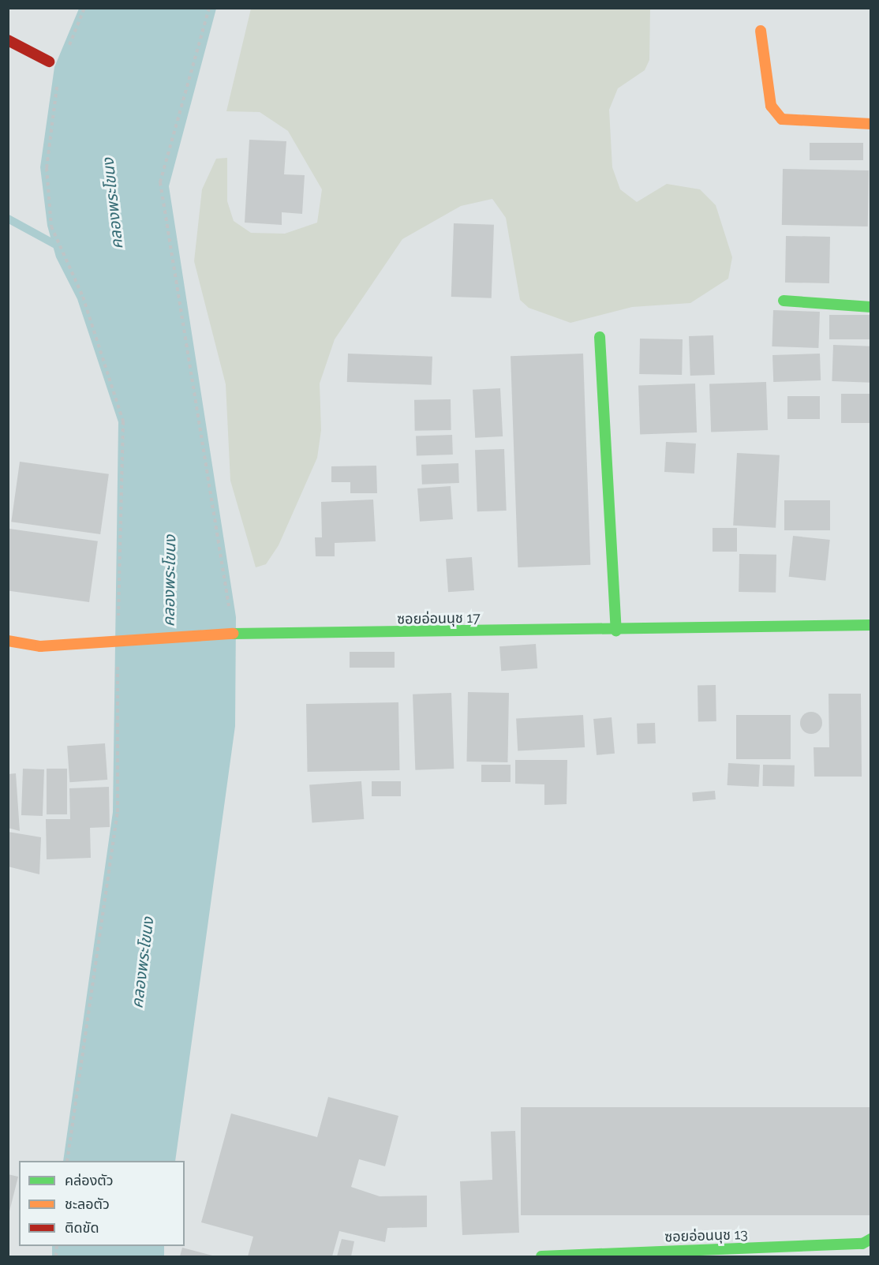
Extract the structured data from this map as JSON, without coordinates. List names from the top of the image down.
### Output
{
  "streets": {
    "street": ["ซอยอ่อนนุช 17", "ซอยอ่อนนุช 13"]
  },
  "water": ["คลองพระโขนง"],
  "legend": ["คล่องตัว", "ชะลอตัว", "ติดขัด"]
}
